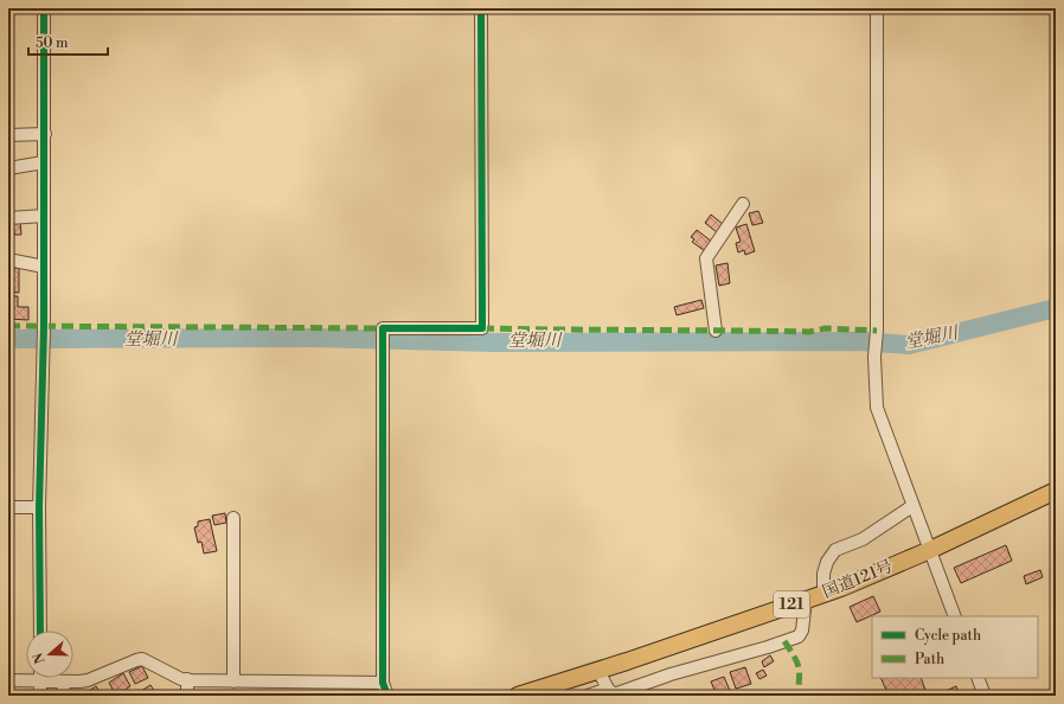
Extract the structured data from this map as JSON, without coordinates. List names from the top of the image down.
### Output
{
  "streets": {
    "highway": ["国道121号", "121"]
  },
  "water": ["堂堀川"],
  "legend": ["Cycle path", "Path"],
  "scale_bar": "50 m",
  "north": "left"
}
